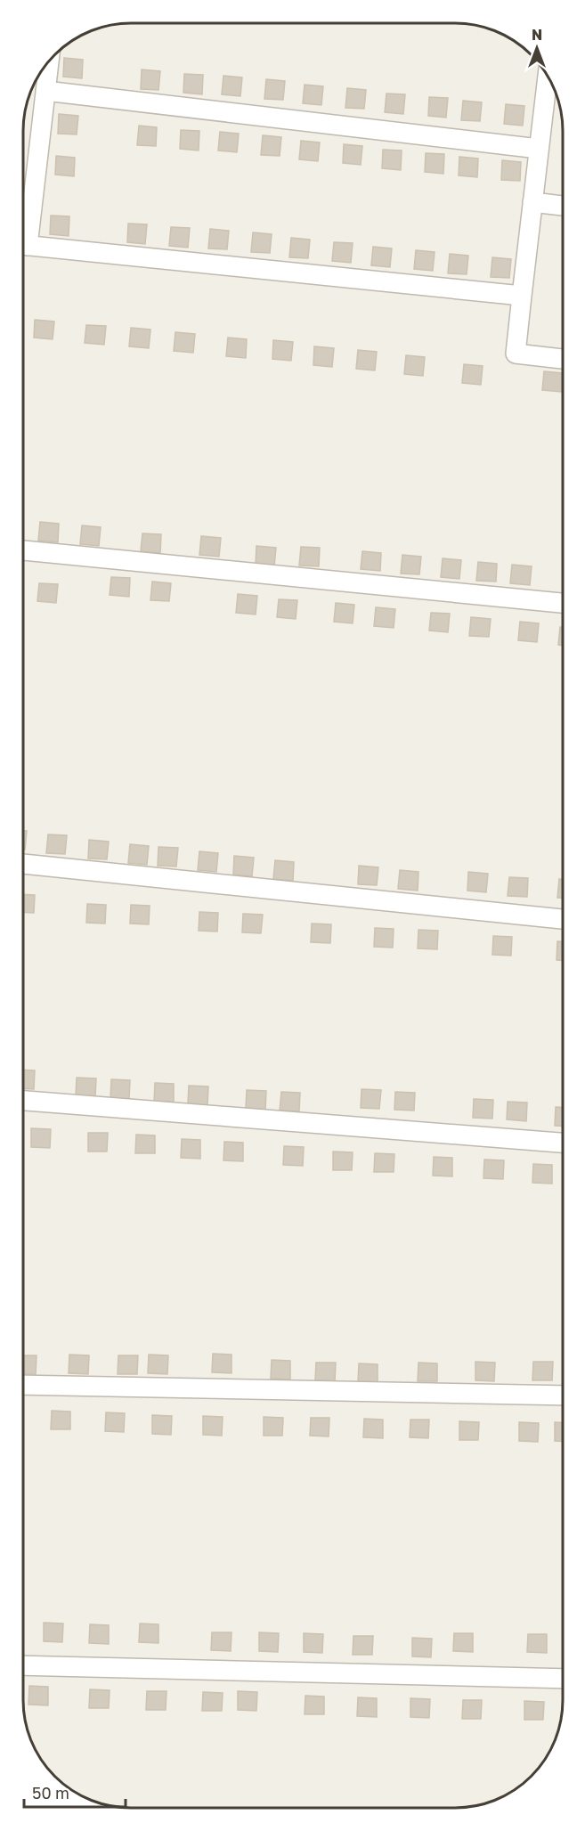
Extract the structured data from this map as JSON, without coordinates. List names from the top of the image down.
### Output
{
  "scale_bar": "50 m",
  "north": "top"
}
